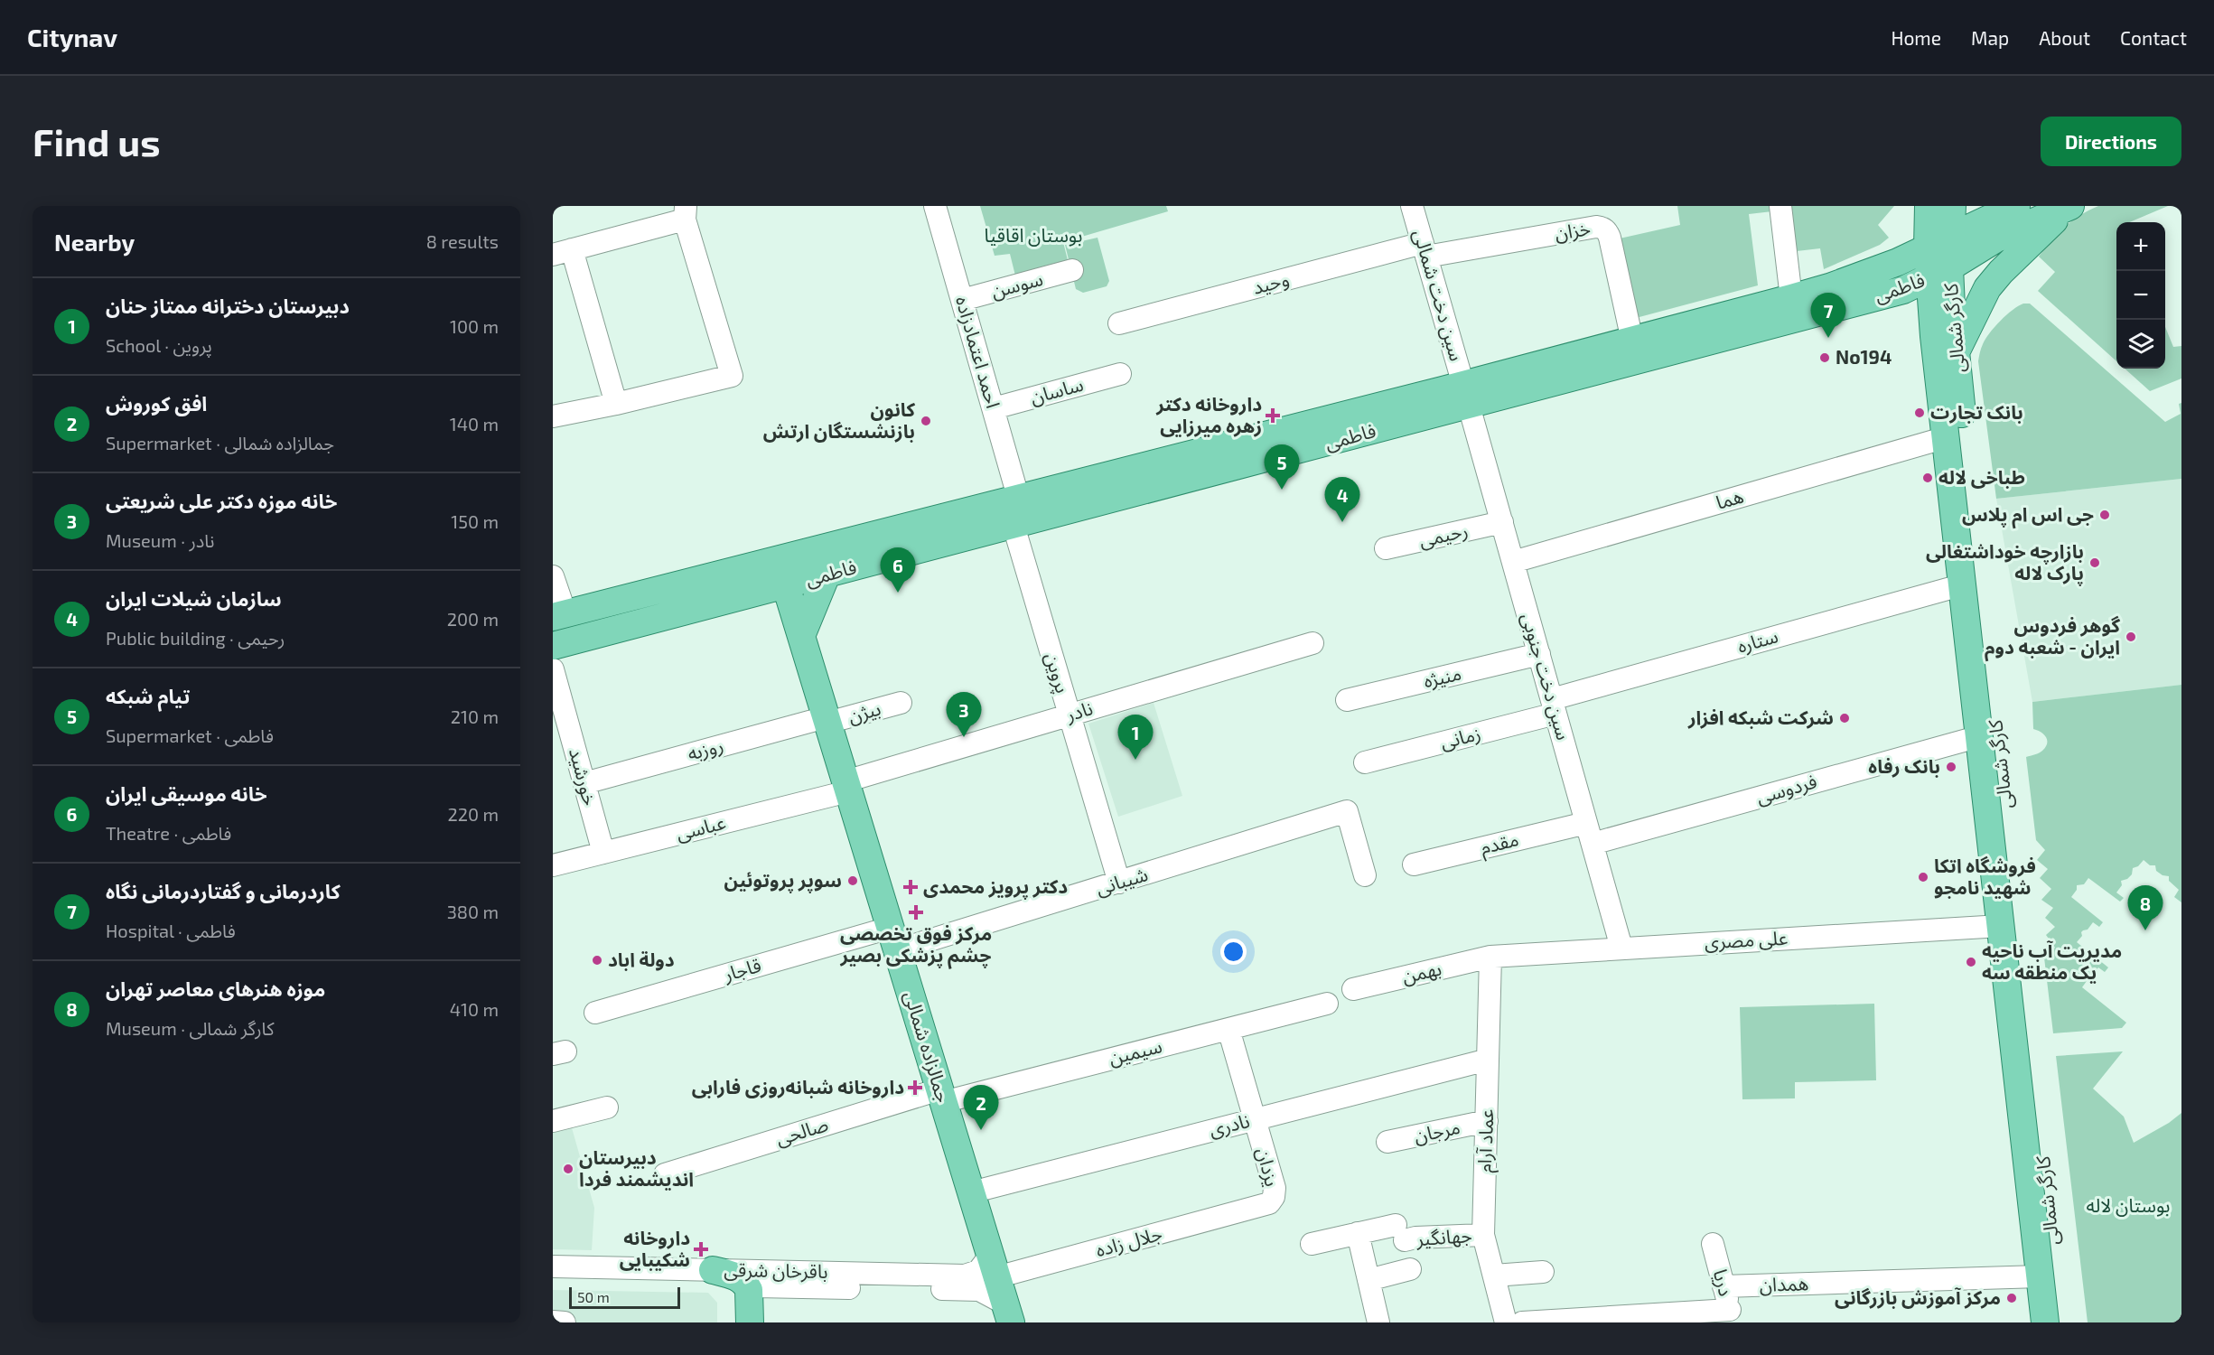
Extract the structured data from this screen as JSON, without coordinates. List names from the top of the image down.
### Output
{
  "streets": {
    "main road": ["فاطمی", "کارگر شمالی", "جمالزاده شمالی"],
    "street": [
      "خزان",
      "وحید",
      "سوسن",
      "سین دخت شمالی",
      "احمد اعتمادزاده",
      "ساسان",
      "هما",
      "رحیمی",
      "ستاره",
      "پروین",
      "سین دخت جنوبی",
      "منیژه",
      "نادر",
      "بیژن",
      "زمانی",
      "روزبه",
      "خورشید",
      "فردوسی",
      "عباسی",
      "مقدم",
      "شیبانی",
      "علی مصری",
      "قاجار",
      "بهمن",
      "سیمین",
      "نادری",
      "صالحی",
      "مرجان",
      "عماد آرام",
      "یزدان",
      "جهانگیر",
      "جلال زاده",
      "باقرخان شرقی",
      "دریا",
      "همدان"
    ]
  },
  "crossings": [
    ["خزان", "وحید"],
    ["خزان", "فاطمی"],
    ["خزان", "سین دخت شمالی"],
    ["وحید", "سین دخت شمالی"],
    ["سوسن", "احمد اعتمادزاده"],
    ["فاطمی", "سین دخت شمالی"],
    ["فاطمی", "کارگر شمالی"],
    ["فاطمی", "احمد اعتمادزاده"],
    ["فاطمی", "پروین"],
    ["فاطمی", "سین دخت جنوبی"],
    ["فاطمی", "جمالزاده شمالی"],
    ["سین دخت شمالی", "سین دخت جنوبی"],
    ["کارگر شمالی", "هما"],
    ["کارگر شمالی", "ستاره"],
    ["کارگر شمالی", "فردوسی"],
    ["کارگر شمالی", "علی مصری"],
    ["کارگر شمالی", "همدان"],
    ["احمد اعتمادزاده", "ساسان"],
    ["احمد اعتمادزاده", "پروین"],
    ["هما", "سین دخت جنوبی"],
    ["رحیمی", "سین دخت جنوبی"],
    ["ستاره", "سین دخت جنوبی"],
    ["ستاره", "زمانی"],
    ["پروین", "نادر"],
    ["پروین", "شیبانی"],
    ["سین دخت جنوبی", "منیژه"],
    ["سین دخت جنوبی", "زمانی"],
    ["سین دخت جنوبی", "فردوسی"],
    ["سین دخت جنوبی", "مقدم"],
    ["سین دخت جنوبی", "علی مصری"],
    ["نادر", "عباسی"],
    ["نادر", "جمالزاده شمالی"],
    ["بیژن", "روزبه"],
    ["بیژن", "جمالزاده شمالی"],
    ["روزبه", "خورشید"],
    ["روزبه", "جمالزاده شمالی"],
    ["خورشید", "عباسی"],
    ["عباسی", "جمالزاده شمالی"],
    ["شیبانی", "قاجار"],
    ["شیبانی", "جمالزاده شمالی"],
    ["علی مصری", "بهمن"],
    ["علی مصری", "عماد آرام"],
    ["قاجار", "جمالزاده شمالی"],
    ["بهمن", "عماد آرام"],
    ["جمالزاده شمالی", "سیمین"],
    ["جمالزاده شمالی", "نادری"],
    ["جمالزاده شمالی", "صالحی"],
    ["جمالزاده شمالی", "جلال زاده"],
    ["جمالزاده شمالی", "باقرخان شرقی"],
    ["سیمین", "صالحی"],
    ["سیمین", "یزدان"],
    ["نادری", "عماد آرام"],
    ["نادری", "یزدان"],
    ["مرجان", "عماد آرام"],
    ["عماد آرام", "جهانگیر"],
    ["یزدان", "جلال زاده"],
    ["جلال زاده", "باقرخان شرقی"],
    ["دریا", "همدان"]
  ],
  "parks": ["بوستان اقاقیا", "بوستان لاله"],
  "places": {
    "other": [
      "No194",
      "بانک تجارت",
      "کانون بازنشستگان ارتش",
      "طباخی لاله",
      "جی اس ام پلاس",
      "بازارچه خوداشتغالی پارک لاله",
      "گوهر فردوس ایران - شعبه دوم",
      "شرکت شبکه افزار",
      "بانک رفاه",
      "فروشگاه اتکا شهید نامجو",
      "سوپر پروتوئین",
      "دولة اباد",
      "مدیریت آب ناحیه یک منطقه سه",
      "دبیرستان اندیشمند فردا",
      "مرکز آموزش بازرگانی"
    ],
    "health": [
      "داروخانه دکتر زهره میرزایی",
      "دکتر پرویز محمدی",
      "مرکز فوق تخصصی چشم پزشکی بصیر",
      "داروخانه شبانه‌روزی فارابی",
      "داروخانه شکیبایی"
    ]
  },
  "scale_bar": "50 m",
  "page": {
    "header": "Citynav",
    "nav": [
      "Home",
      "Map",
      "About",
      "Contact"
    ],
    "buttons": "Directions",
    "title": "Find us",
    "heading": ["Nearby", "8 results"],
    "map_buttons": ["+", "−"],
    "list": [
      {
        "mark": "1",
        "name": "دبیرستان دخترانه ممتاز حنان",
        "note": "School · پروین",
        "value": "100 m"
      },
      {
        "mark": "2",
        "name": "افق کوروش",
        "note": "Supermarket · جمالزاده شمالی",
        "value": "140 m"
      },
      {
        "mark": "3",
        "name": "خانه موزه دکتر علی شریعتی",
        "note": "Museum · نادر",
        "value": "150 m"
      },
      {
        "mark": "4",
        "name": "سازمان شیلات ایران",
        "note": "Public building · رحیمی",
        "value": "200 m"
      },
      {
        "mark": "5",
        "name": "تیام شبکه",
        "note": "Supermarket · فاطمی",
        "value": "210 m"
      },
      {
        "mark": "6",
        "name": "خانه موسیقی ایران",
        "note": "Theatre · فاطمی",
        "value": "220 m"
      },
      {
        "mark": "7",
        "name": "کاردرمانی و گفتاردرمانی نگاه",
        "note": "Hospital · فاطمی",
        "value": "380 m"
      },
      {
        "mark": "8",
        "name": "موزه هنرهای معاصر تهران",
        "note": "Museum · کارگر شمالی",
        "value": "410 m"
      }
    ],
    "pins": [
      "7",
      "5",
      "4",
      "6",
      "3",
      "1",
      "8",
      "2"
    ],
    "scale": "50 m"
  }
}
